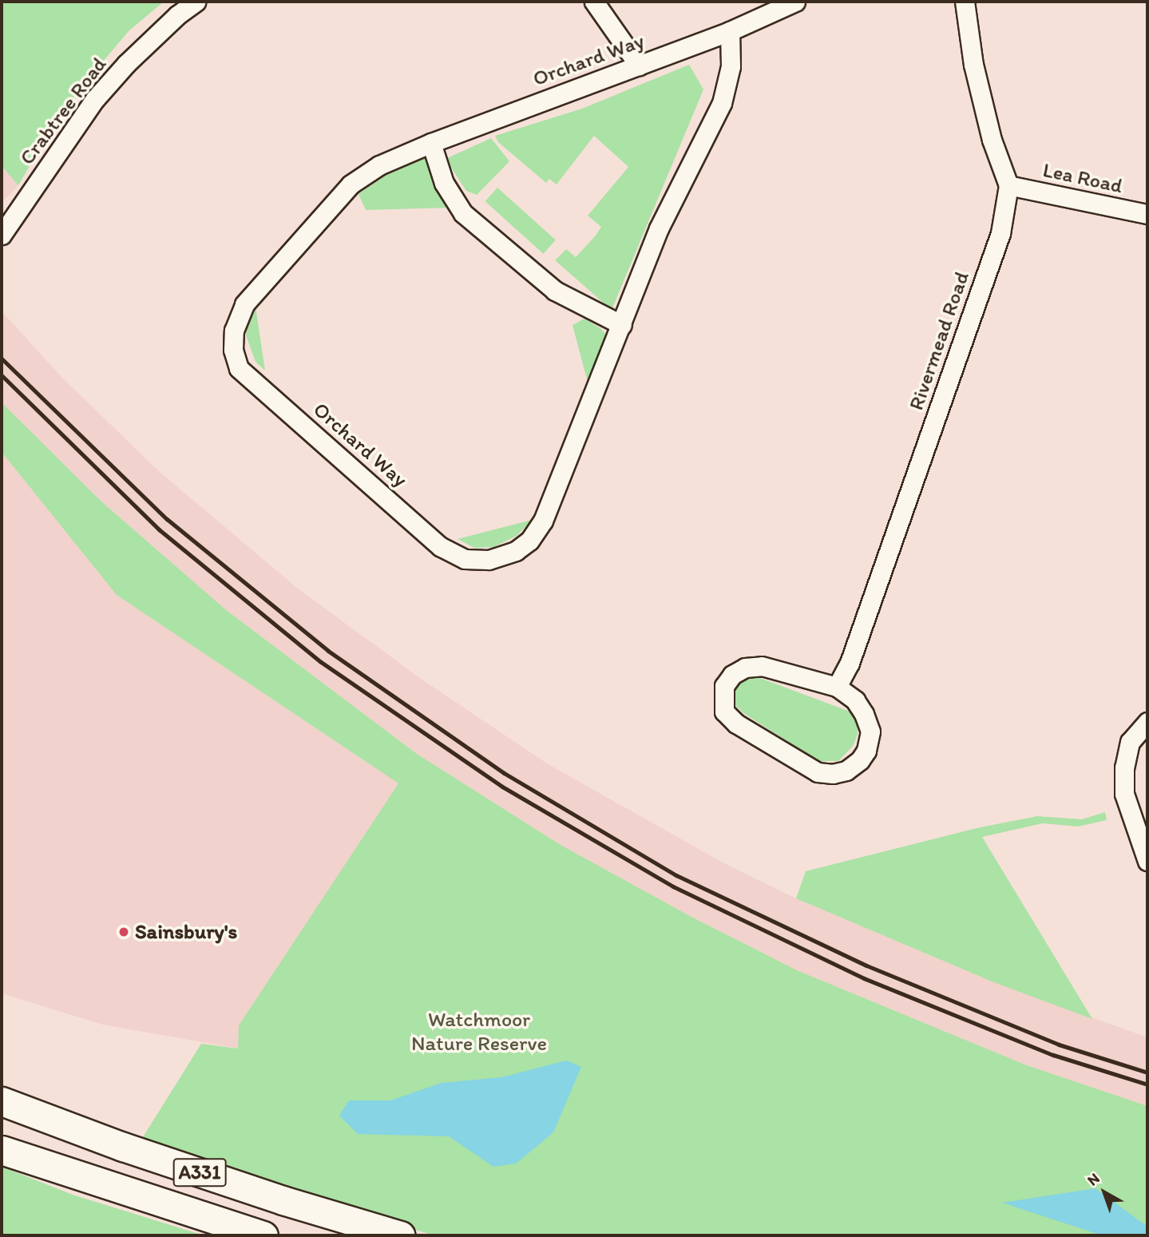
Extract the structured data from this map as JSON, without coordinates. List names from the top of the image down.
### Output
{
  "streets": {
    "main road": ["A331"],
    "street": [
      "Orchard Way",
      "Crabtree Road",
      "Lea Road",
      "Rivermead Road"
    ]
  },
  "crossings": [
    ["Lea Road", "Rivermead Road"]
  ],
  "parks": ["Watchmoor Nature Reserve"],
  "places": ["Sainsbury's"],
  "north": "top left"
}
